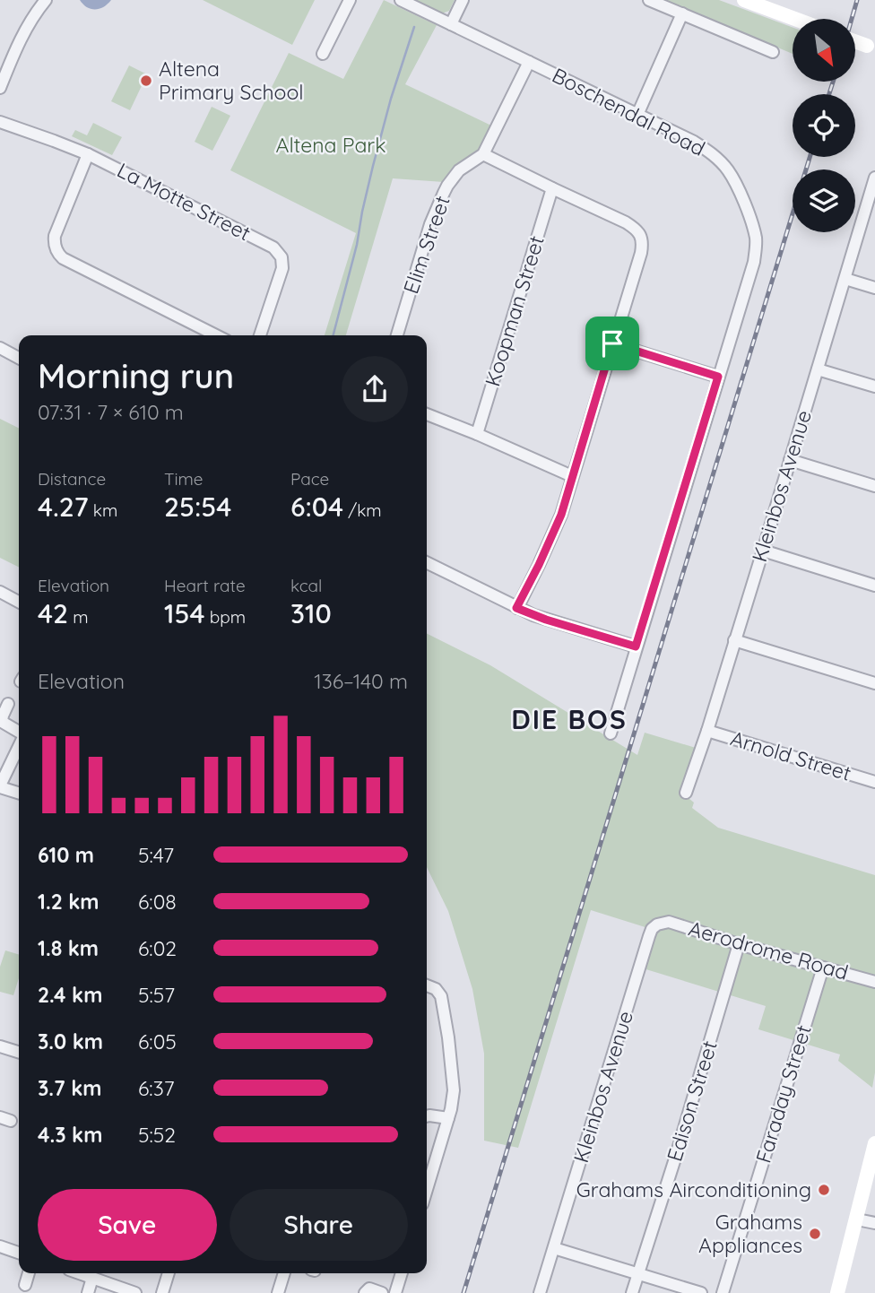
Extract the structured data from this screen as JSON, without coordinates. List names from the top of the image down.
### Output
{
  "streets": {
    "street": [
      "Boschendal Road",
      "La Motte Street",
      "Elim Street",
      "Koopman Street",
      "Kleinbos Avenue",
      "Arnold Street",
      "Aerodrome Road",
      "Faraday Street",
      "Edison Street"
    ]
  },
  "crossings": [
    ["Boschendal Road", "Elim Street"],
    ["Kleinbos Avenue", "Arnold Street"],
    ["Kleinbos Avenue", "Aerodrome Road"],
    ["Aerodrome Road", "Faraday Street"],
    ["Aerodrome Road", "Edison Street"]
  ],
  "districts": ["DIE BOS"],
  "parks": ["Altena Park"],
  "places": ["Altena Primary School", "Grahams Airconditioning", "Grahams Appliances"],
  "north": "bottom right",
  "page": {
    "heading": ["Morning run", "07:31 · 7 × 610 m"],
    "stats": [
      ["Distance", "4.27 km"],
      ["Time", "25:54"],
      ["Pace", "6:04 /km"],
      ["Elevation", "42 m"],
      ["Heart rate", "154 bpm"],
      ["kcal", "310"]
    ],
    "chart": ["Elevation", "136–140 m"],
    "list": [
      {
        "name": "610 m",
        "note": "5:47"
      },
      {
        "name": "1.2 km",
        "note": "6:08"
      },
      {
        "name": "1.8 km",
        "note": "6:02"
      },
      {
        "name": "2.4 km",
        "note": "5:57"
      },
      {
        "name": "3.0 km",
        "note": "6:05"
      },
      {
        "name": "3.7 km",
        "note": "6:37"
      },
      {
        "name": "4.3 km",
        "note": "5:52"
      }
    ],
    "buttons": ["Save", "Share"]
  }
}
